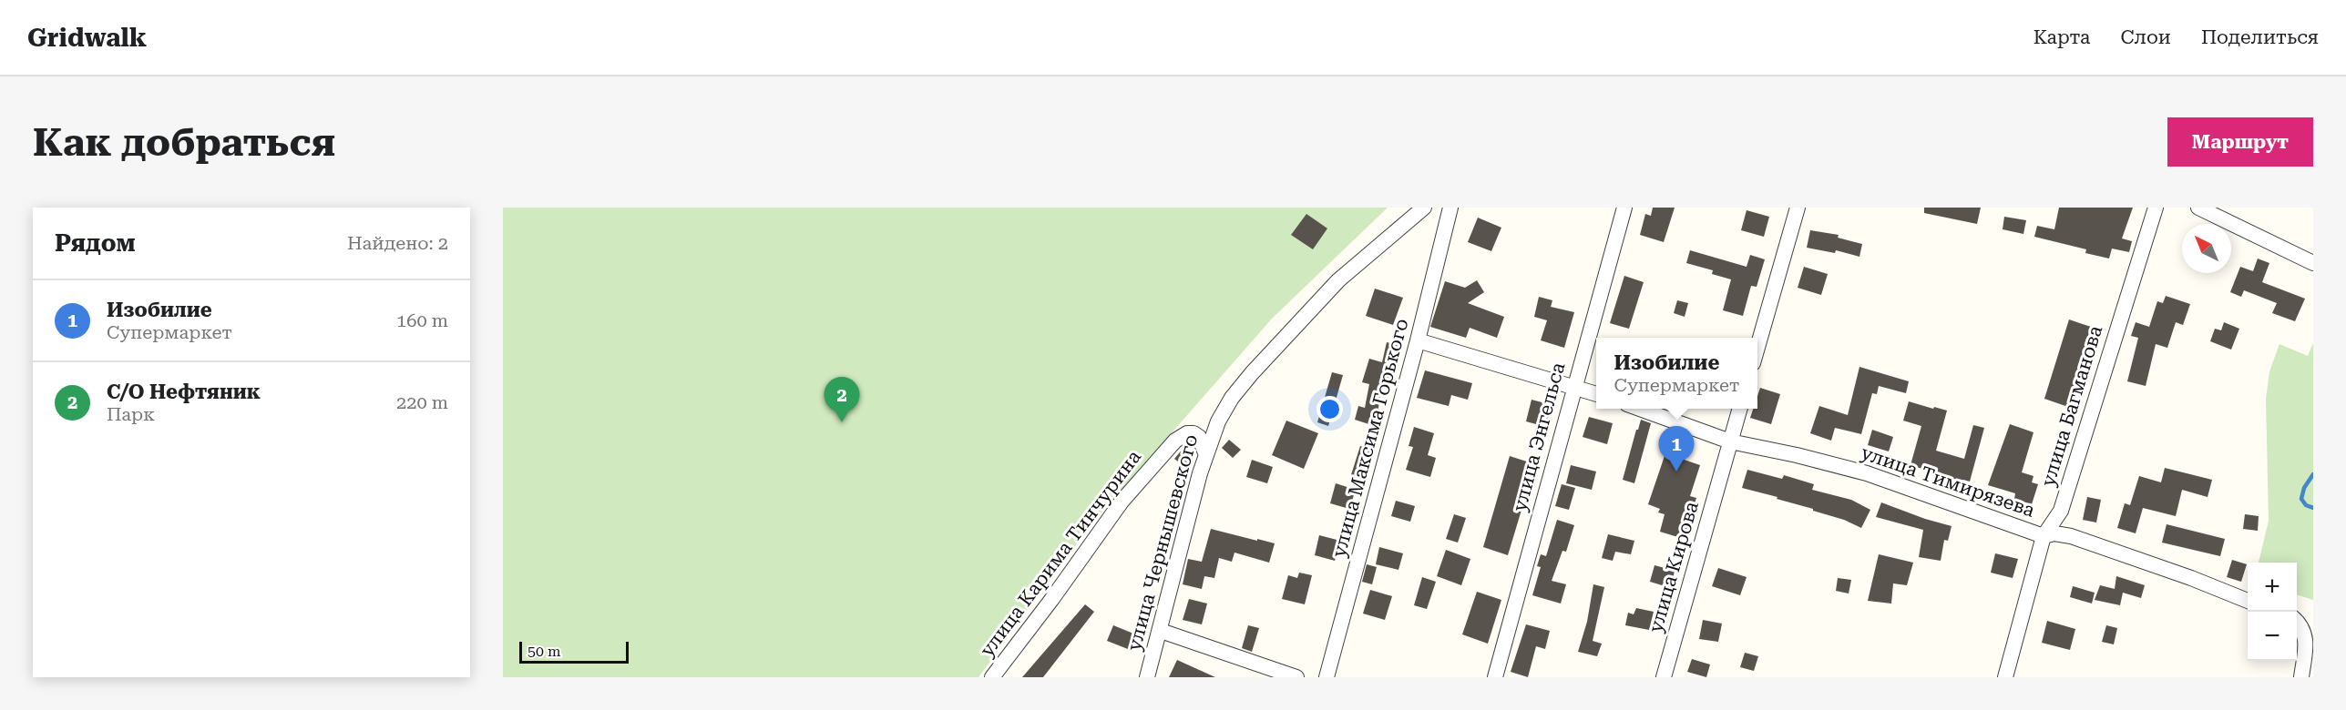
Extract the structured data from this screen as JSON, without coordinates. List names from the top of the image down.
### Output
{
  "streets": {
    "street": [
      "улица Багманова",
      "улица Энгельса",
      "улица Максима Горького",
      "улица Тимирязева",
      "улица Чернышевского",
      "улица Карима Тинчурина",
      "улица Кирова"
    ]
  },
  "crossings": [
    ["улица Багманова", "улица Тимирязева"],
    ["улица Тимирязева", "улица Кирова"],
    ["улица Чернышевского", "улица Карима Тинчурина"]
  ],
  "scale_bar": "50 m",
  "north": "top left",
  "page": {
    "header": "Gridwalk",
    "nav": ["Карта", "Слои", "Поделиться"],
    "buttons": "Маршрут",
    "title": "Как добраться",
    "heading": ["Рядом", "Найдено: 2"],
    "list": [
      {
        "mark": "1",
        "name": "Изобилие",
        "note": "Супермаркет",
        "value": "160 m"
      },
      {
        "mark": "2",
        "name": "С/О Нефтяник",
        "note": "Парк",
        "value": "220 m"
      }
    ],
    "popup": ["Изобилие", "Супермаркет"],
    "pins": ["2", "1"],
    "map_buttons": ["+", "−"],
    "scale": "50 m"
  }
}
